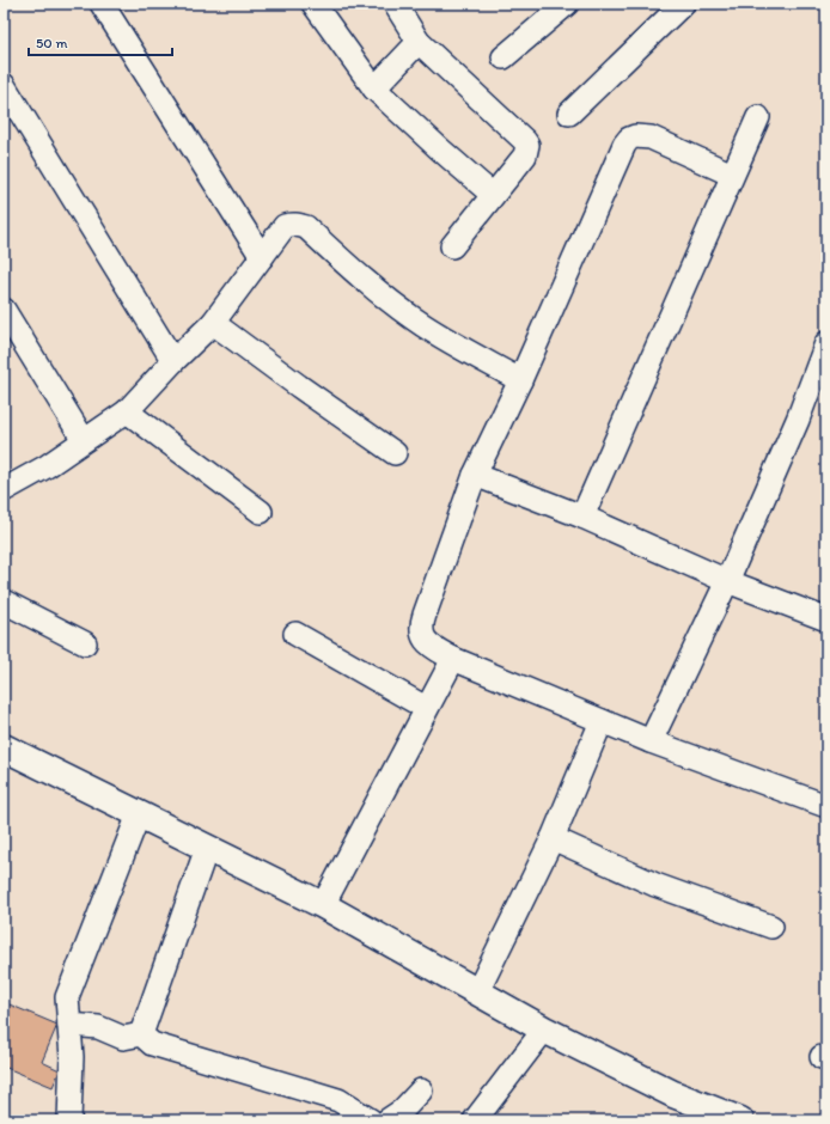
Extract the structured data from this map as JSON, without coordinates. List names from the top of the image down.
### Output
{
  "scale_bar": "50 m"
}
